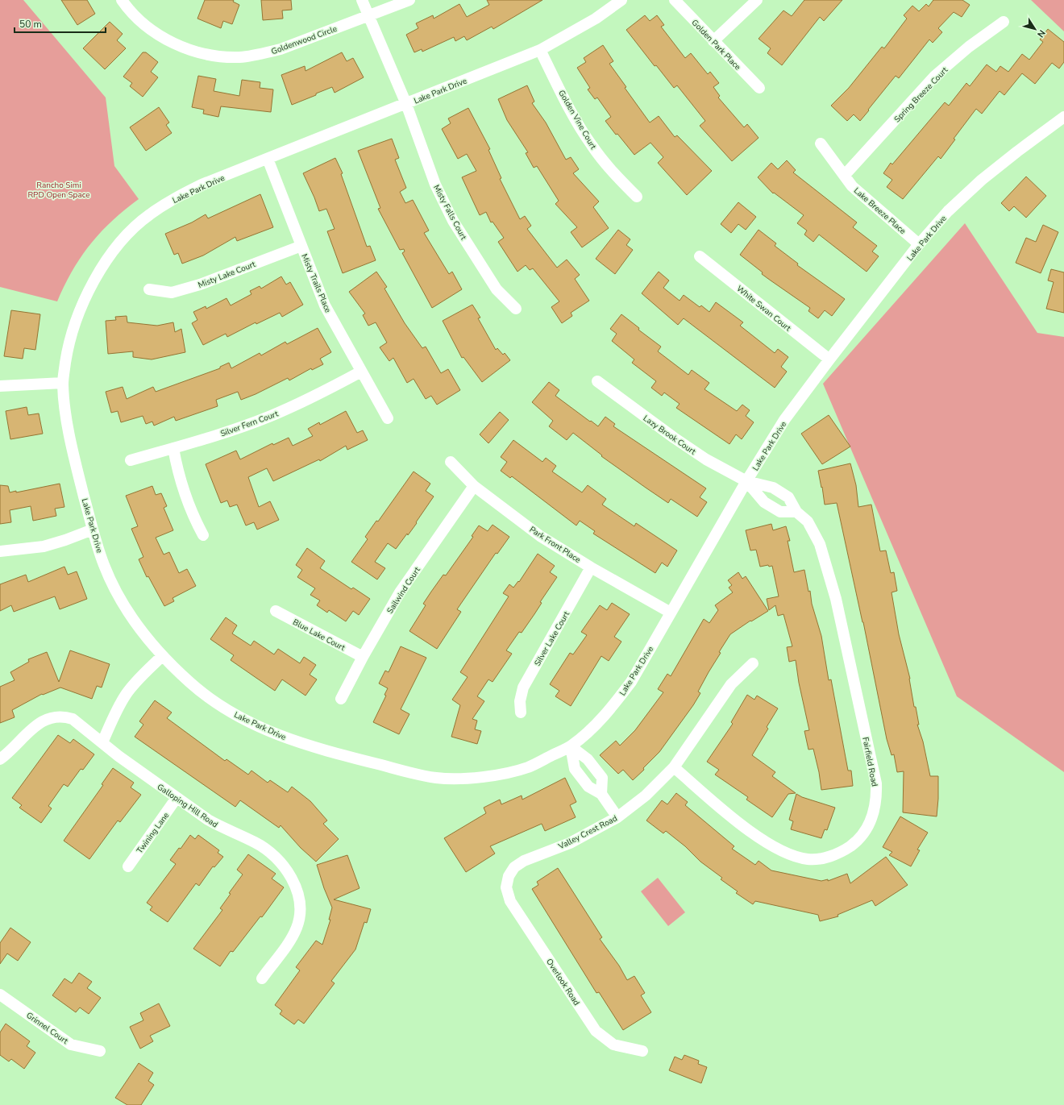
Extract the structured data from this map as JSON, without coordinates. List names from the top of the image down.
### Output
{
  "streets": {
    "street": [
      "Goldenwood Circle",
      "Golden Park Place",
      "Lake Park Drive",
      "Spring Breeze Court",
      "Golden Vine Court",
      "Lake Breeze Place",
      "Misty Falls Court",
      "Misty Lake Court",
      "Misty Trails Place",
      "White Swan Court",
      "Silver Fern Court",
      "Lazy Brook Court",
      "Park Front Place",
      "Sailwind Court",
      "Blue Lake Court",
      "Silver Lake Court",
      "Fairfield Road",
      "Galloping Hill Road",
      "Valley Crest Road",
      "Twining Lane",
      "Overlook Road",
      "Grinnel Court"
    ]
  },
  "crossings": [
    ["Lake Park Drive", "Golden Vine Court"],
    ["Lake Park Drive", "Lake Breeze Place"],
    ["Lake Park Drive", "Misty Falls Court"],
    ["Lake Park Drive", "Misty Trails Place"],
    ["Lake Park Drive", "White Swan Court"],
    ["Lake Park Drive", "Lazy Brook Court"],
    ["Lake Park Drive", "Park Front Place"],
    ["Lake Park Drive", "Fairfield Road"],
    ["Spring Breeze Court", "Lake Breeze Place"],
    ["Misty Lake Court", "Misty Trails Place"],
    ["Misty Trails Place", "Silver Fern Court"],
    ["Lazy Brook Court", "Fairfield Road"],
    ["Park Front Place", "Sailwind Court"],
    ["Park Front Place", "Silver Lake Court"],
    ["Sailwind Court", "Blue Lake Court"],
    ["Fairfield Road", "Valley Crest Road"],
    ["Galloping Hill Road", "Twining Lane"],
    ["Valley Crest Road", "Overlook Road"]
  ],
  "parks": ["Rancho Simi RPD Open Space"],
  "scale_bar": "50 m",
  "north": "bottom right"
}
